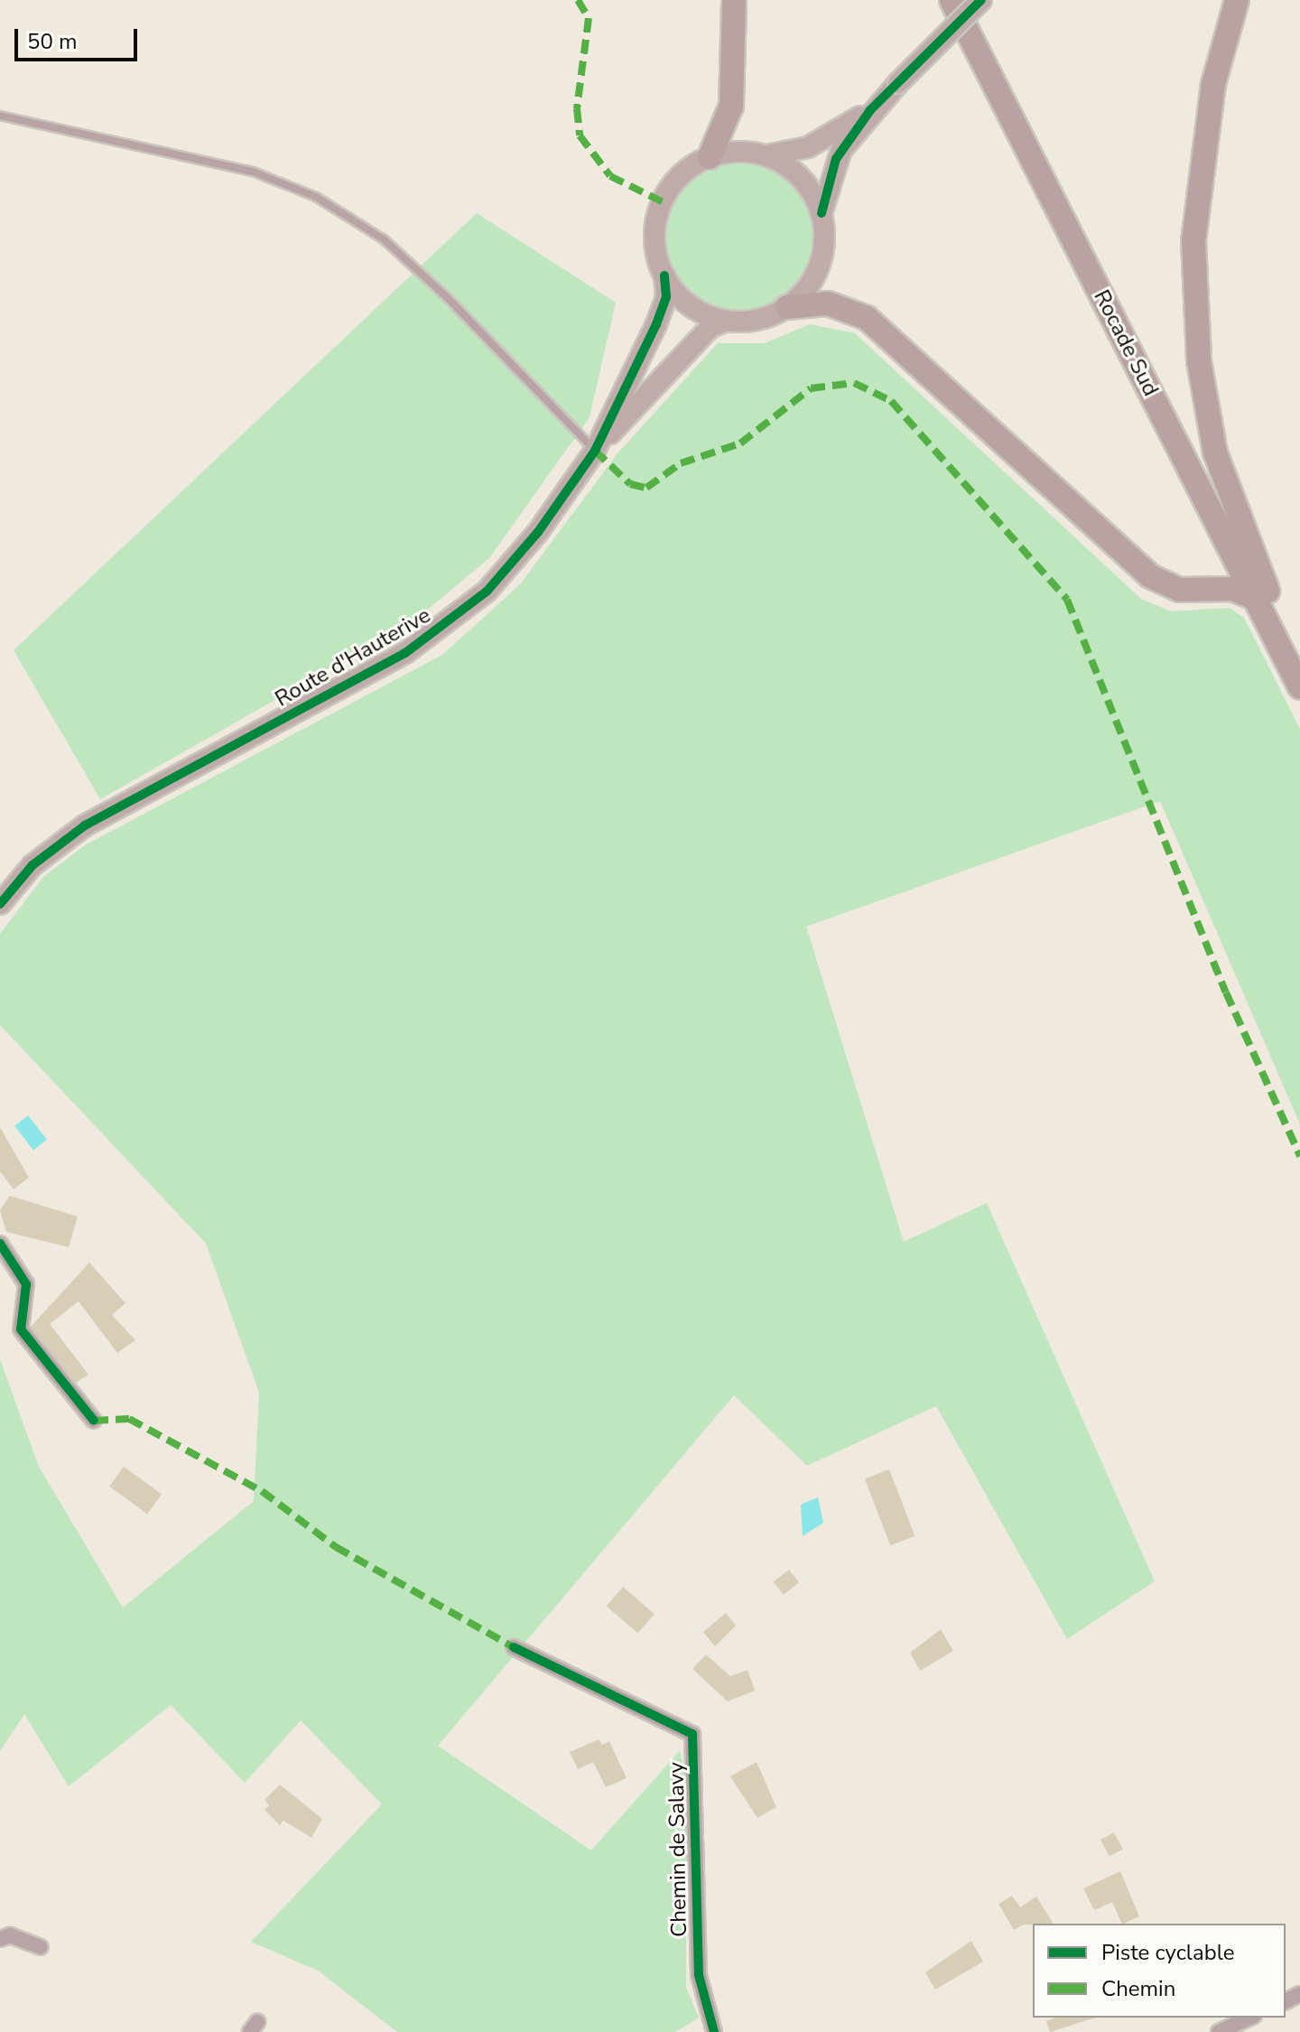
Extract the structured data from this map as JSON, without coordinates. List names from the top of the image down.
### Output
{
  "streets": {
    "main road": ["Rocade Sud"],
    "street": ["Route d'Hauterive", "Chemin de Salavy"]
  },
  "legend": ["Piste cyclable", "Chemin"],
  "scale_bar": "50 m"
}
